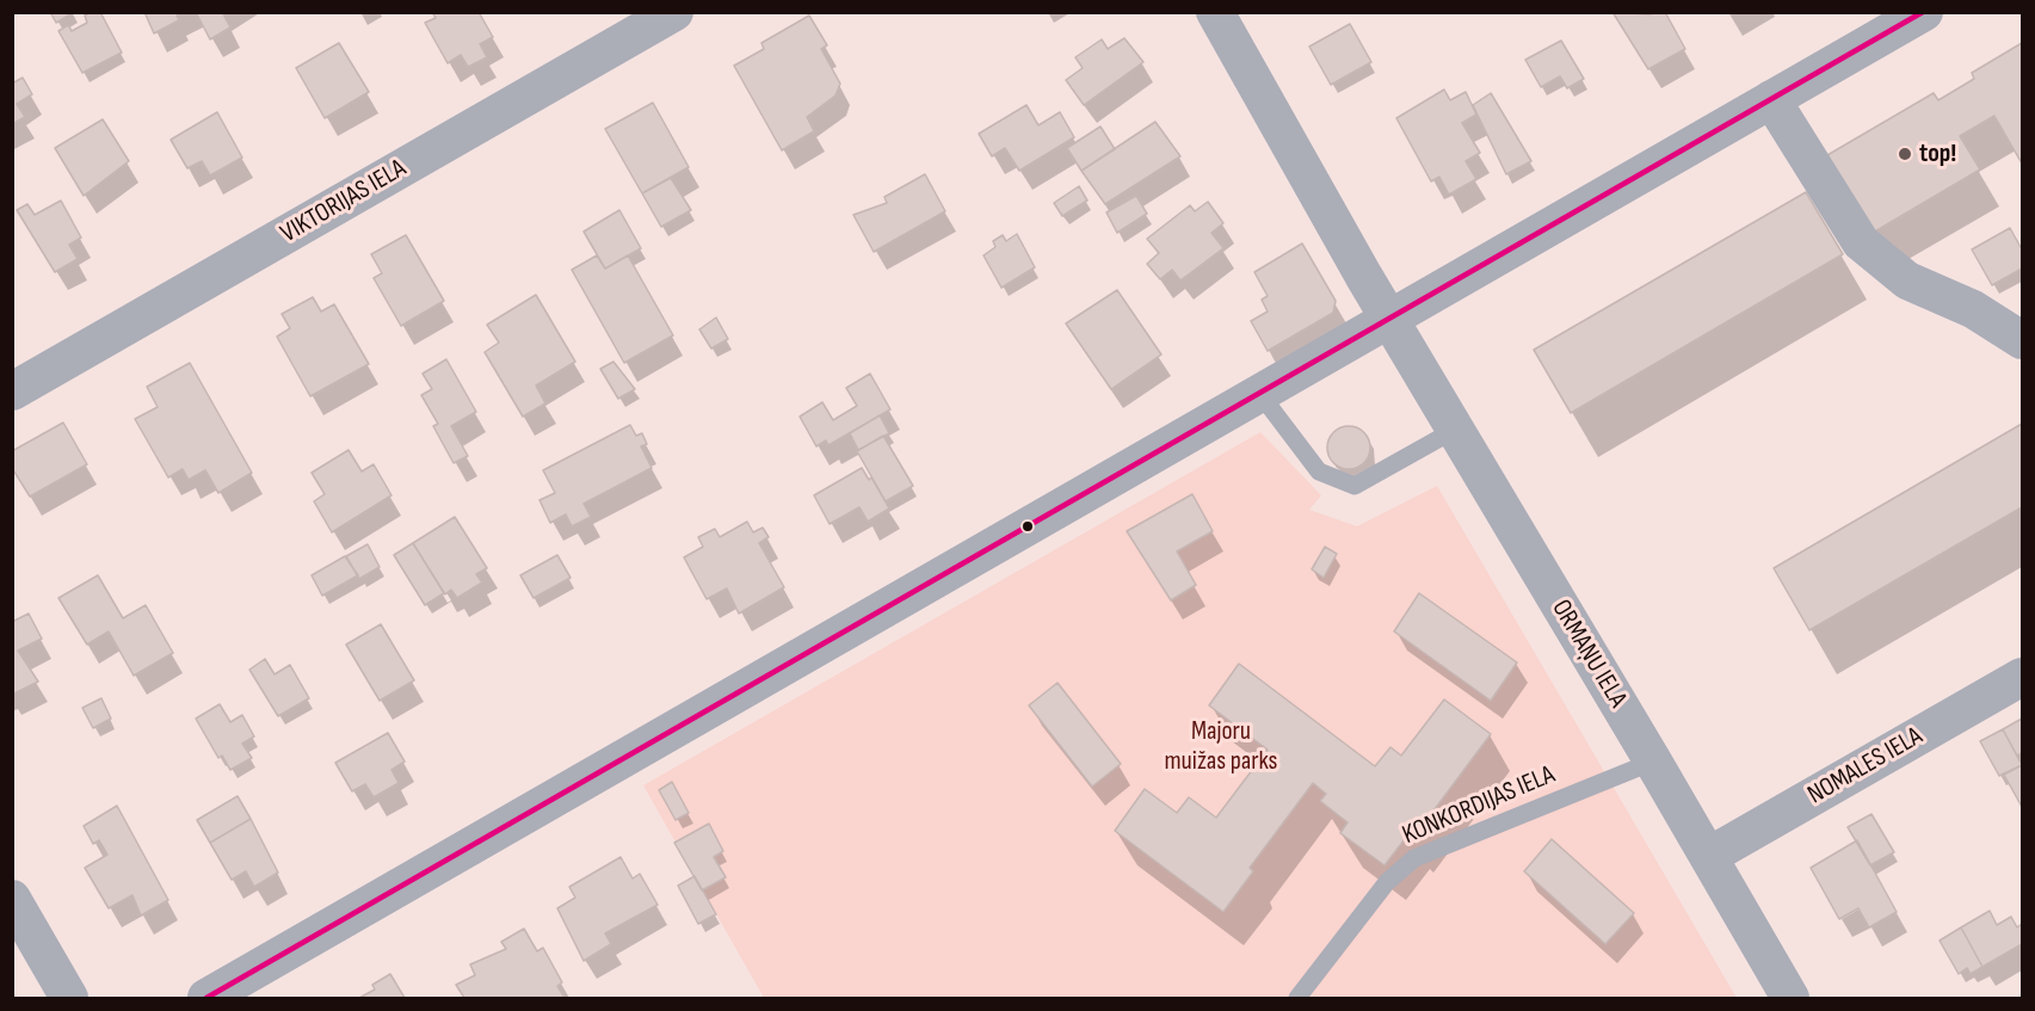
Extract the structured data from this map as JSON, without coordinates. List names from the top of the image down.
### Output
{
  "streets": {
    "street": ["VIKTORIJAS IELA", "ORMAŅU IELA", "NOMALES IELA"],
    "lane": ["KONKORDIJAS IELA"]
  },
  "crossings": [
    ["ORMAŅU IELA", "NOMALES IELA"],
    ["ORMAŅU IELA", "KONKORDIJAS IELA"]
  ],
  "parks": ["Majoru muižas parks"],
  "places": ["top!"]
}
